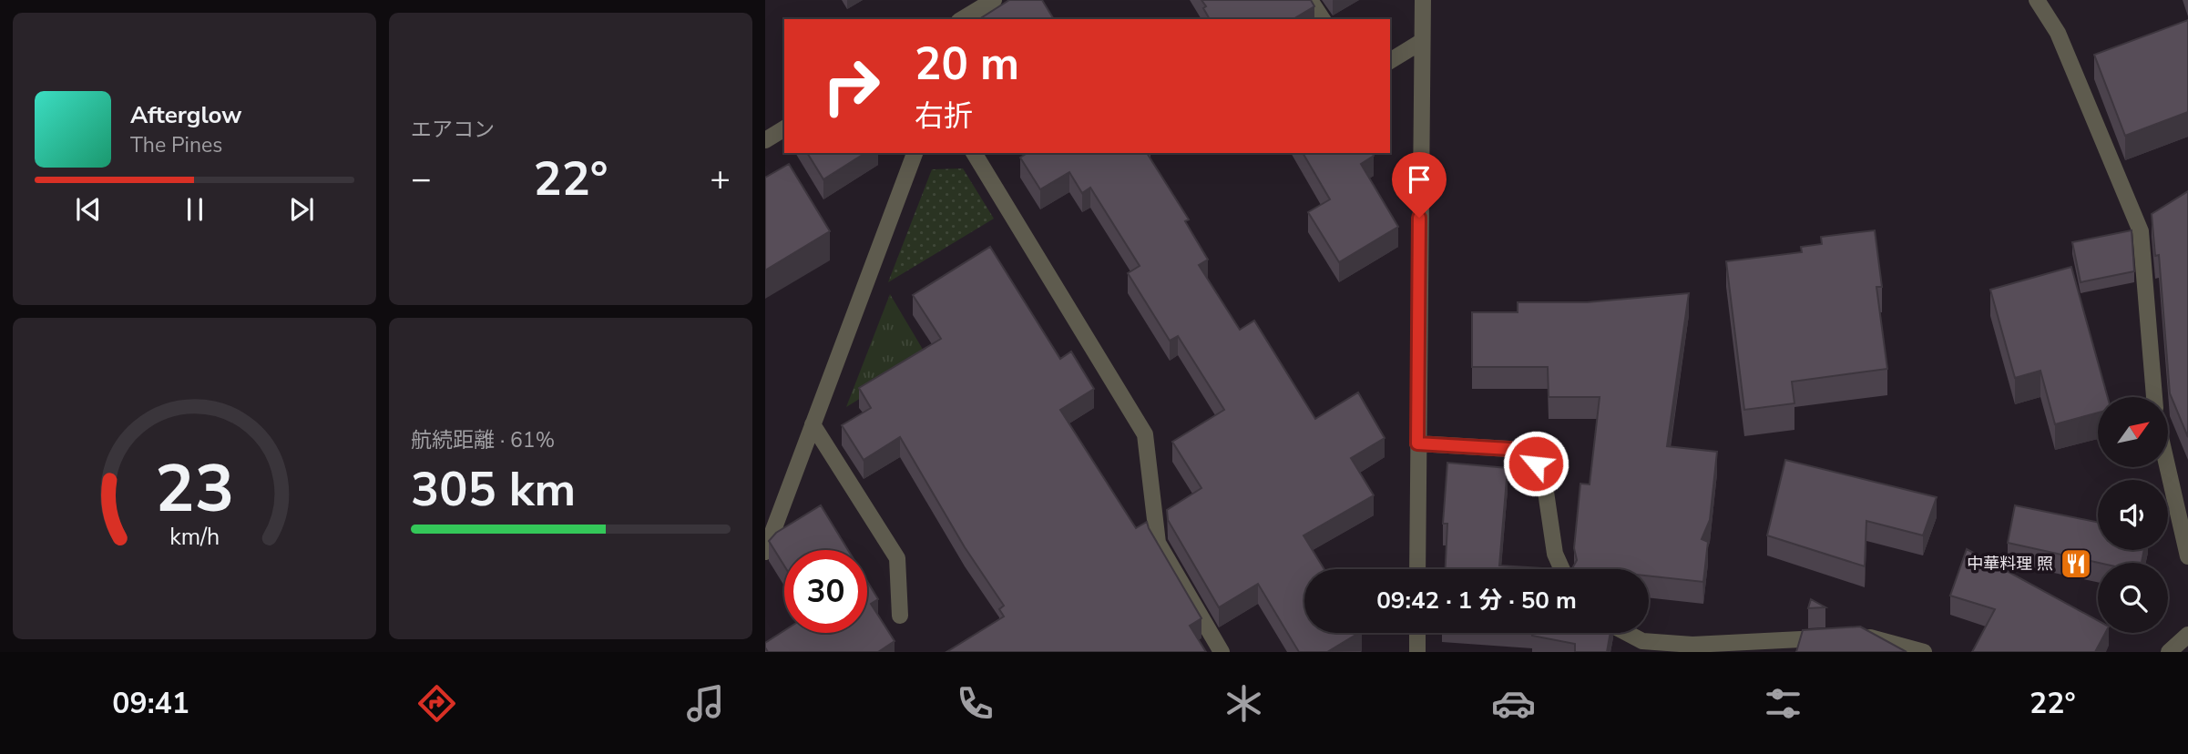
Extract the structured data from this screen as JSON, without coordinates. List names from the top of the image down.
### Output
{
  "places": {
    "restaurant": ["中華料理 照"]
  },
  "north": "top right",
  "page": {
    "tile": [
      "エアコン",
      ["航続距離 · 61%", "305 km"]
    ],
    "turn": ["20 m", "右折"],
    "song": ["Afterglow", "The Pines"],
    "heat": ["−", "22°", "+"],
    "limit": "30",
    "trip": "09:42 · 1 分 · 50 m",
    "tabs": ["09:41", "22°"],
    "gauge": ["23", "km/h"]
  }
}
